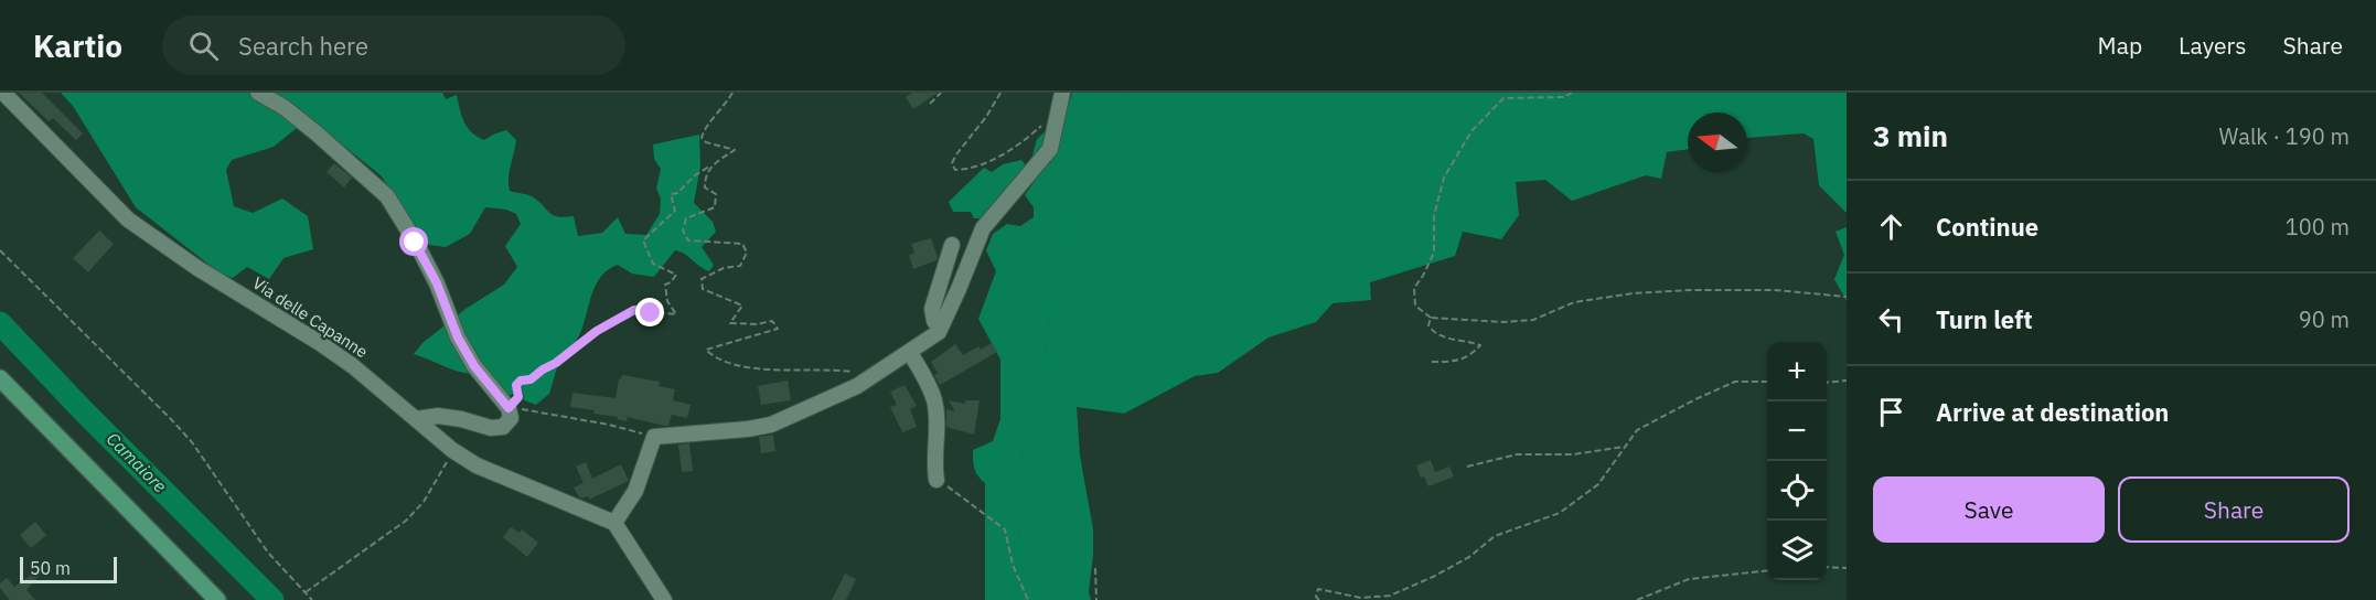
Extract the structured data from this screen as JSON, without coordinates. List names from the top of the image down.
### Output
{
  "streets": {
    "street": ["Via delle Capanne"]
  },
  "water": ["Camaiore"],
  "scale_bar": "50 m",
  "north": "left",
  "page": {
    "header": "Kartio",
    "search": "Search here",
    "nav": ["Map", "Layers", "Share"],
    "heading": ["3 min", "Walk · 190 m"],
    "list": [
      ["Continue", "100 m"],
      ["Turn left", "90 m"],
      "Arrive at destination"
    ],
    "map_buttons": ["+", "−"],
    "buttons": ["Save", "Share"],
    "scale": "50 m"
  }
}
